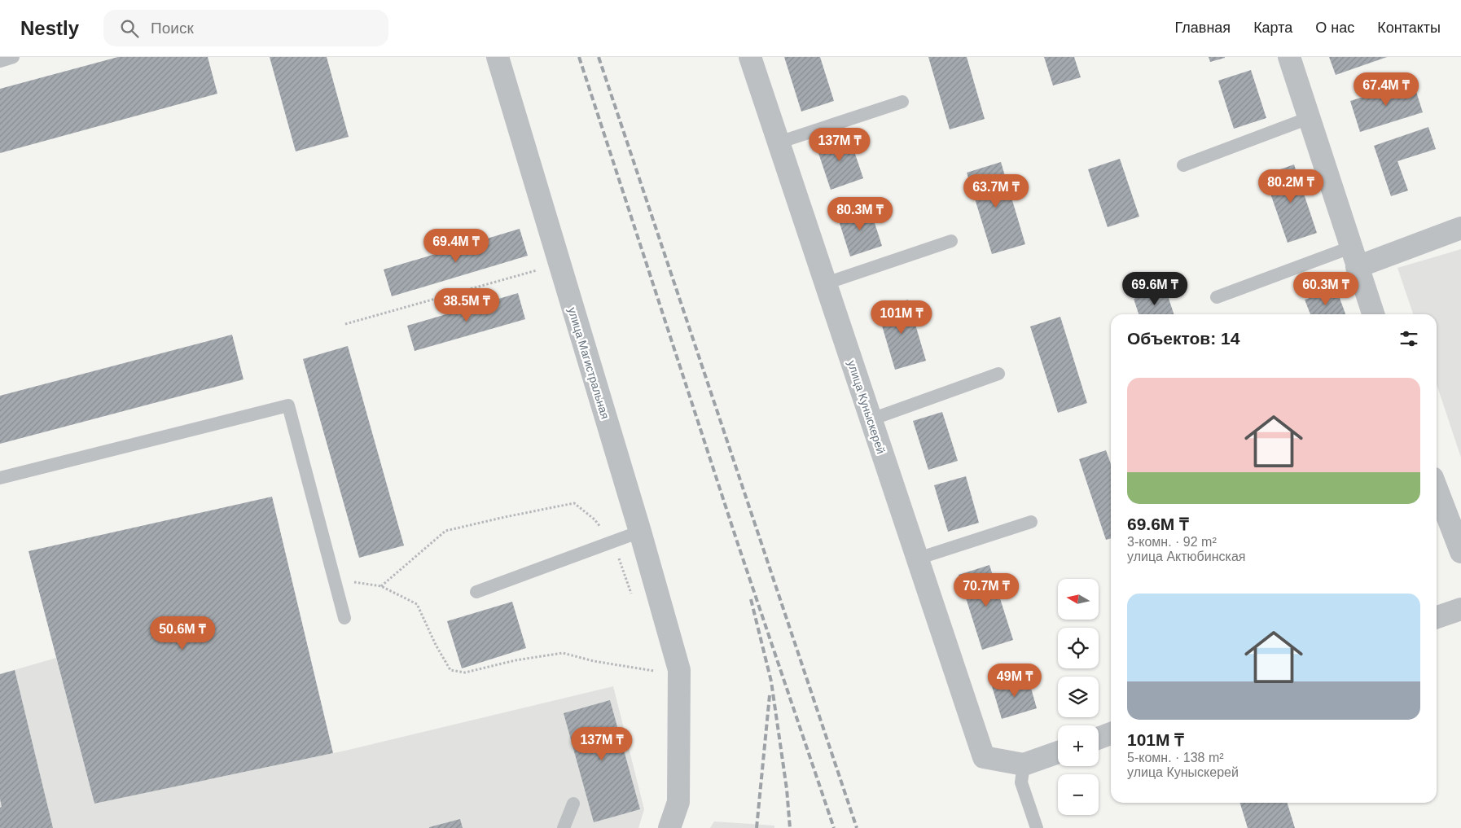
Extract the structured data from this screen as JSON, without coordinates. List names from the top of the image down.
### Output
{
  "streets": {
    "street": ["улица Магистральная", "улица Куныскерей"]
  },
  "north": "left",
  "page": {
    "header": "Nestly",
    "search": "Поиск",
    "nav": [
      "Главная",
      "Карта",
      "О нас",
      "Контакты"
    ],
    "price": [
      "67.4M ₸",
      "137M ₸",
      "80.2M ₸",
      "63.7M ₸",
      "80.3M ₸",
      "69.4M ₸",
      "69.6M ₸",
      "60.3M ₸",
      "38.5M ₸",
      "101M ₸",
      "70.7M ₸",
      "50.6M ₸",
      "49M ₸",
      "137M ₸"
    ],
    "heading": "Объектов: 14",
    "list": [
      {
        "name": "69.6M ₸",
        "note": "3-комн. · 92 m² · улица Актюбинская"
      },
      {
        "name": "101M ₸",
        "note": "5-комн. · 138 m² · улица Куныскерей"
      }
    ],
    "map_buttons": ["+", "−"]
  }
}
